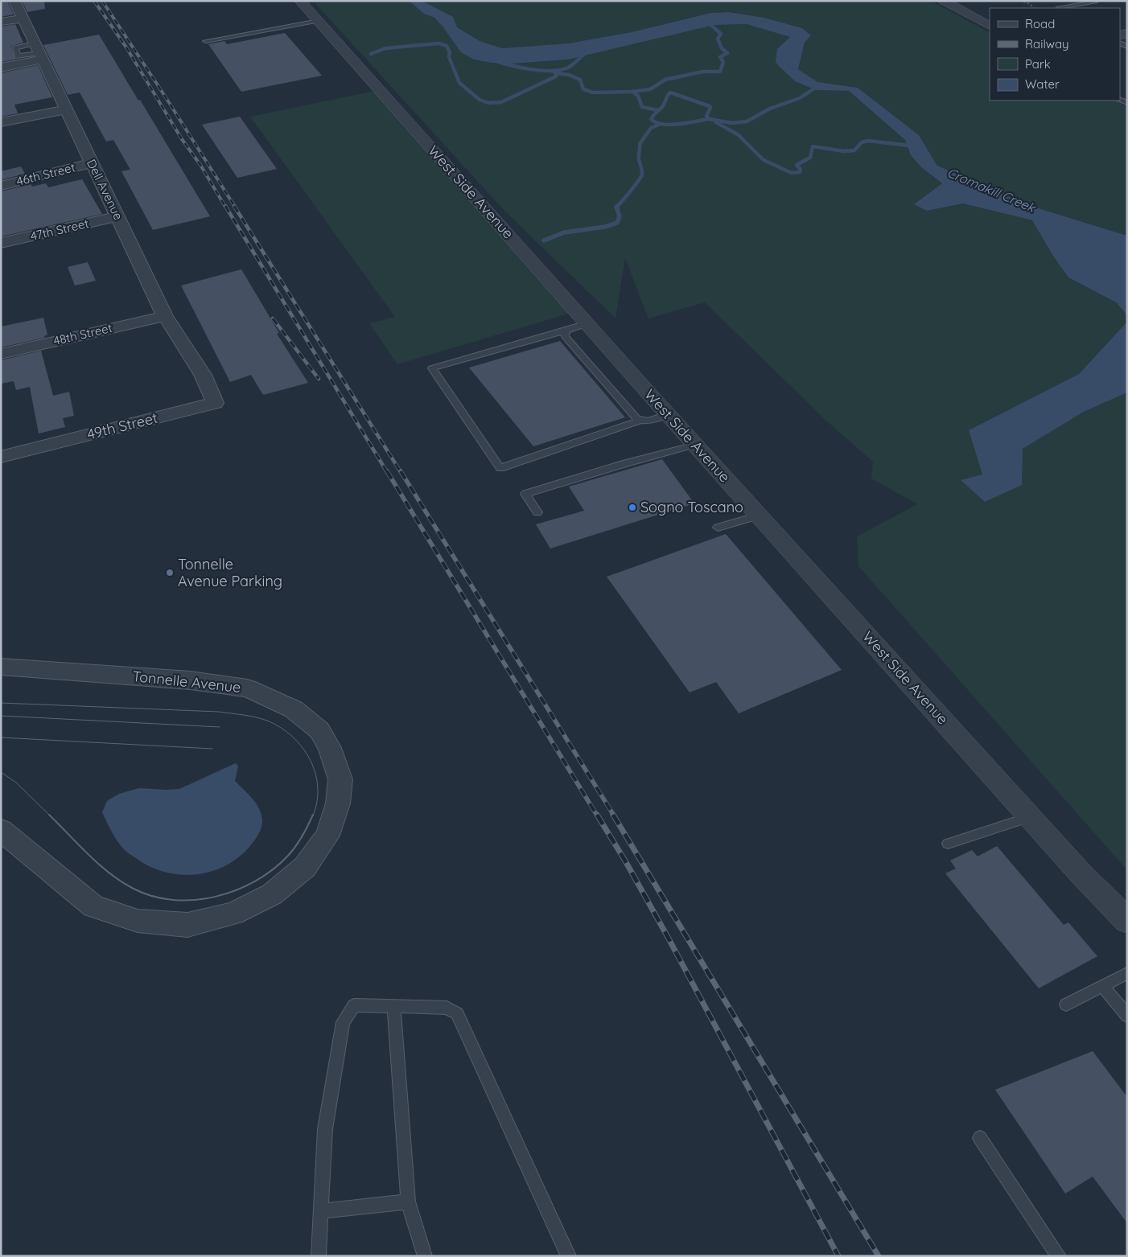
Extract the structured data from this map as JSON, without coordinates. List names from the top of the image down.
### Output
{
  "streets": {
    "street": [
      "46th Street",
      "Dell Avenue",
      "West Side Avenue",
      "47th Street",
      "48th Street",
      "49th Street",
      "Tonnelle Avenue"
    ]
  },
  "crossings": [
    ["46th Street", "Dell Avenue"],
    ["Dell Avenue", "47th Street"],
    ["Dell Avenue", "48th Street"],
    ["Dell Avenue", "49th Street"]
  ],
  "water": ["Cromakill Creek"],
  "places": ["Sogno Toscano", "Tonnelle Avenue Parking"],
  "legend": [
    "Road",
    "Railway",
    "Park",
    "Water"
  ]
}
